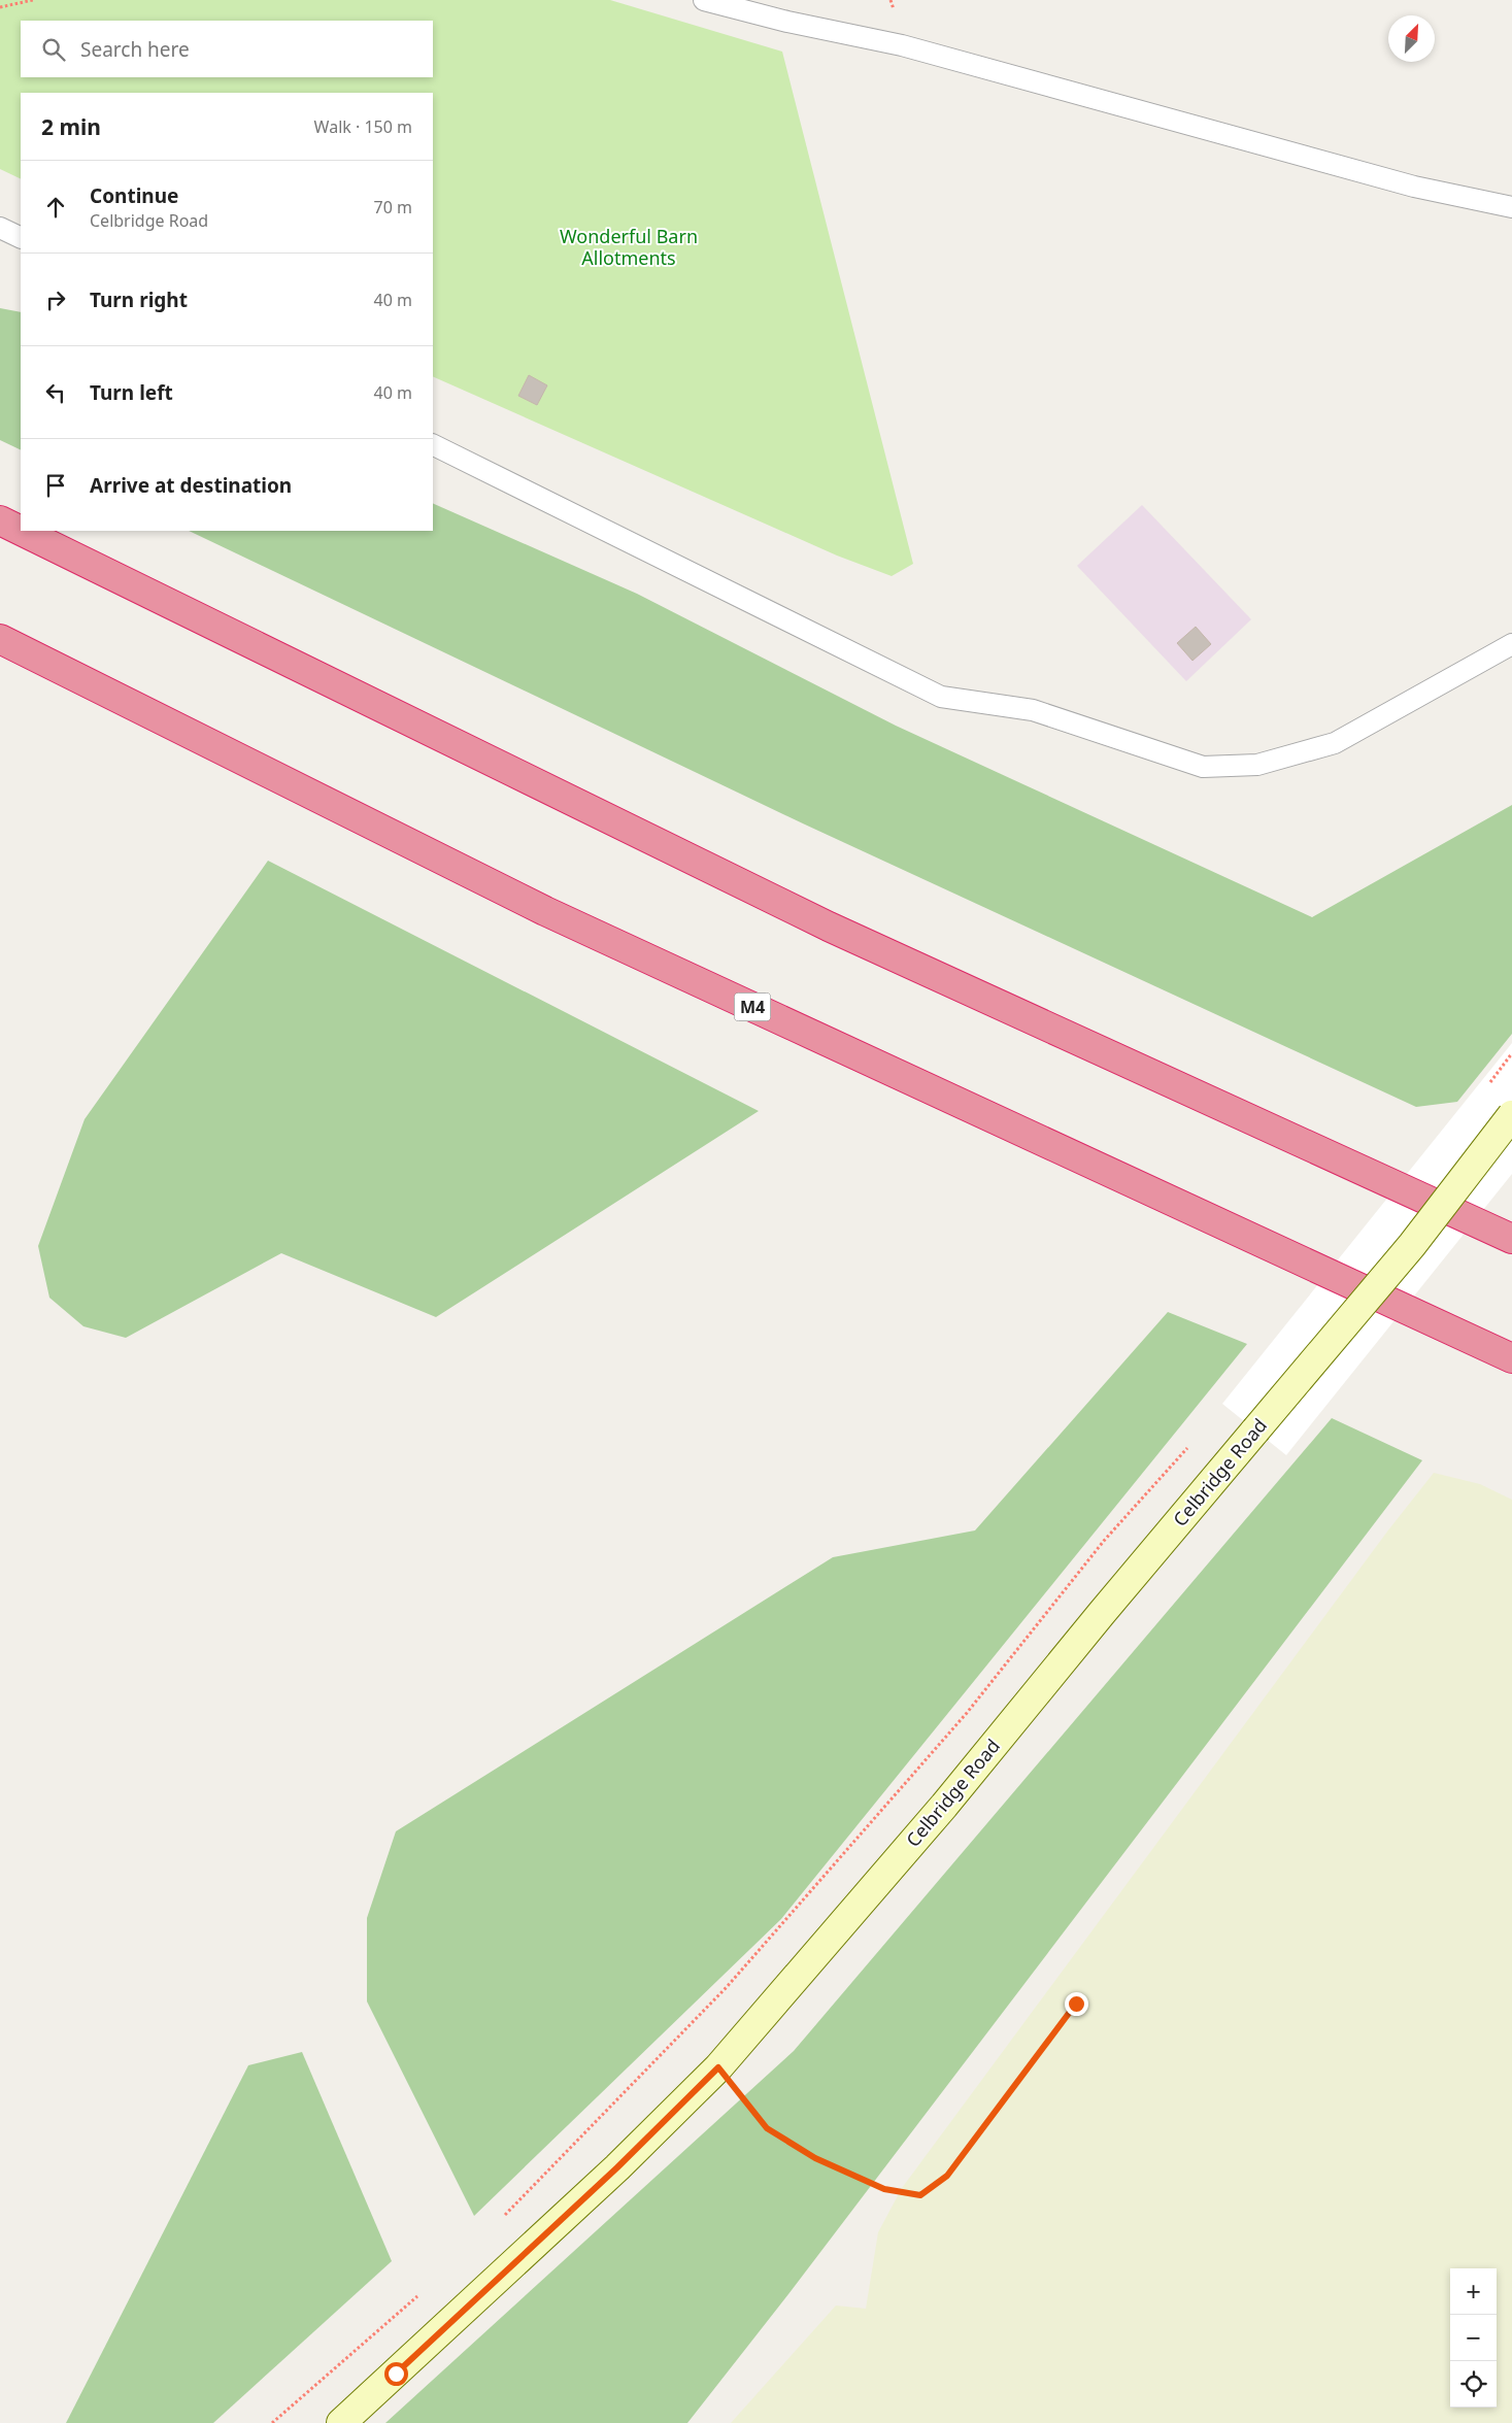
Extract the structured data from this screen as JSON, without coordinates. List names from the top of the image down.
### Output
{
  "streets": {
    "highway": ["M4"],
    "main road": ["Celbridge Road"]
  },
  "parks": ["Wonderful Barn Allotments"],
  "north": "top right",
  "page": {
    "search": "Search here",
    "heading": ["2 min", "Walk · 150 m"],
    "list": [
      ["Continue", "Celbridge Road", "70 m"],
      ["Turn right", "40 m"],
      ["Turn left", "40 m"],
      "Arrive at destination"
    ],
    "map_buttons": ["+", "−"]
  }
}
